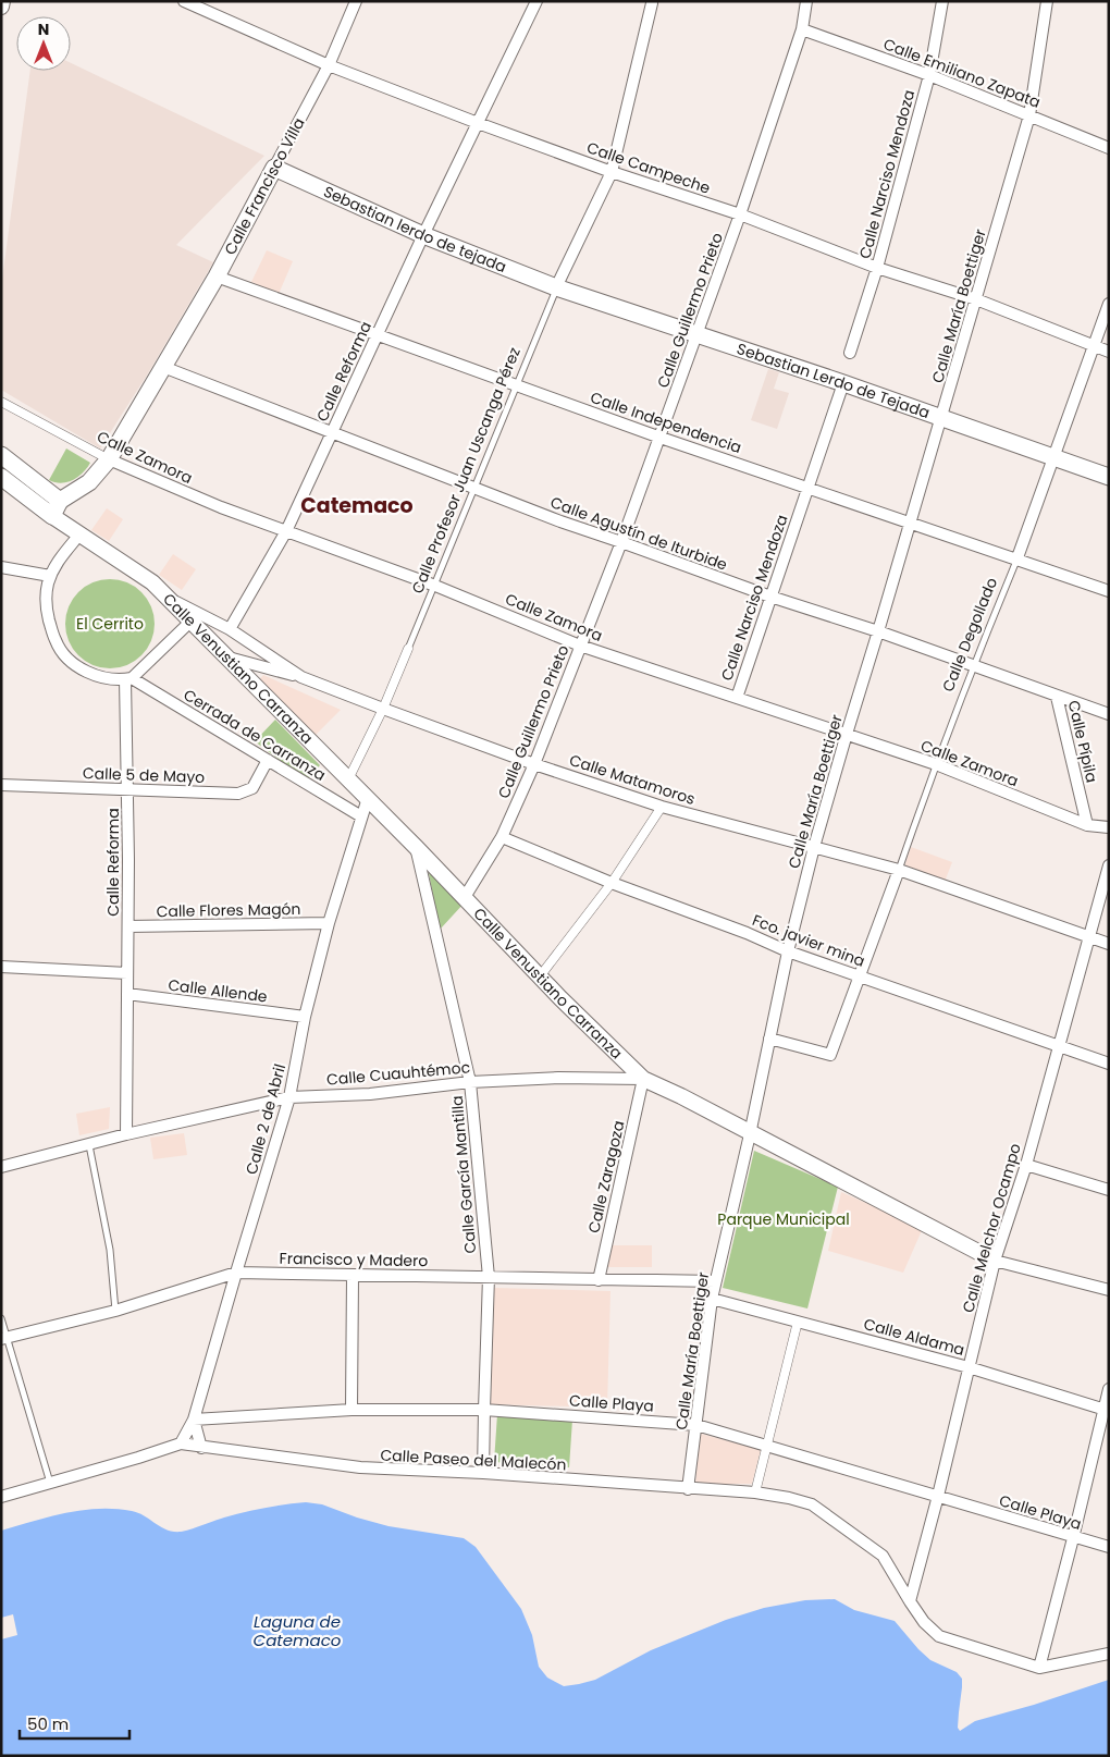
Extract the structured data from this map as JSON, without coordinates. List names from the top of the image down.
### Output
{
  "streets": {
    "main road": ["Calle Francisco Villa", "Sebastian lerdo de tejada", "Sebastian Lerdo de Tejada"],
    "street": [
      "Calle Emiliano Zapata",
      "Calle Campeche",
      "Calle Narciso Mendoza",
      "Calle María Boettiger",
      "Calle Guillermo Prieto",
      "Calle Reforma",
      "Calle Independencia",
      "Calle Zamora",
      "Calle Profesor Juan Uscanga Pérez",
      "Calle Agustín de Iturbide",
      "Calle Degollado",
      "Calle Venustiano Carranza",
      "Cerrada de Carranza",
      "Calle Pípila",
      "Calle 5 de Mayo",
      "Calle Matamoros",
      "Calle Flores Magón",
      "Fco. javier mina",
      "Calle Allende",
      "Calle Cuauhtémoc",
      "Calle 2 de Abril",
      "Calle García Mantilla",
      "Calle Zaragoza",
      "Calle Melchor Ocampo",
      "Francisco y Madero",
      "Calle Aldama",
      "Calle Playa",
      "Calle Paseo del Malecón"
    ]
  },
  "crossings": [
    ["Calle Emiliano Zapata", "Calle Narciso Mendoza"],
    ["Calle Emiliano Zapata", "Calle María Boettiger"],
    ["Calle Emiliano Zapata", "Calle Guillermo Prieto"],
    ["Calle Campeche", "Calle Narciso Mendoza"],
    ["Calle Campeche", "Calle Francisco Villa"],
    ["Calle Campeche", "Calle María Boettiger"],
    ["Calle Campeche", "Calle Guillermo Prieto"],
    ["Calle Campeche", "Calle Reforma"],
    ["Calle Campeche", "Calle Profesor Juan Uscanga Pérez"],
    ["Calle Campeche", "Calle Degollado"],
    ["Calle Narciso Mendoza", "Sebastian Lerdo de Tejada"],
    ["Calle Narciso Mendoza", "Calle Independencia"],
    ["Calle Narciso Mendoza", "Calle Zamora"],
    ["Calle Narciso Mendoza", "Calle Agustín de Iturbide"],
    ["Calle Francisco Villa", "Sebastian lerdo de tejada"],
    ["Calle Francisco Villa", "Calle Independencia"],
    ["Calle Francisco Villa", "Calle Zamora"],
    ["Calle Francisco Villa", "Calle Agustín de Iturbide"],
    ["Calle Francisco Villa", "Calle Venustiano Carranza"],
    ["Sebastian lerdo de tejada", "Calle Reforma"],
    ["Sebastian lerdo de tejada", "Sebastian Lerdo de Tejada"],
    ["Sebastian lerdo de tejada", "Calle Profesor Juan Uscanga Pérez"],
    ["Calle María Boettiger", "Sebastian Lerdo de Tejada"],
    ["Calle María Boettiger", "Calle Independencia"],
    ["Calle María Boettiger", "Calle Zamora"],
    ["Calle María Boettiger", "Calle Agustín de Iturbide"],
    ["Calle María Boettiger", "Calle Degollado"],
    ["Calle María Boettiger", "Calle Venustiano Carranza"],
    ["Calle María Boettiger", "Calle Matamoros"],
    ["Calle María Boettiger", "Fco. javier mina"],
    ["Calle María Boettiger", "Francisco y Madero"],
    ["Calle María Boettiger", "Calle Aldama"],
    ["Calle María Boettiger", "Calle Playa"],
    ["Calle María Boettiger", "Calle Paseo del Malecón"],
    ["Calle Guillermo Prieto", "Sebastian Lerdo de Tejada"],
    ["Calle Guillermo Prieto", "Calle Independencia"],
    ["Calle Guillermo Prieto", "Calle Zamora"],
    ["Calle Guillermo Prieto", "Calle Agustín de Iturbide"],
    ["Calle Guillermo Prieto", "Calle Venustiano Carranza"],
    ["Calle Guillermo Prieto", "Calle Matamoros"],
    ["Calle Guillermo Prieto", "Fco. javier mina"],
    ["Calle Reforma", "Calle Independencia"],
    ["Calle Reforma", "Calle Zamora"],
    ["Calle Reforma", "Calle Agustín de Iturbide"],
    ["Calle Reforma", "Calle Venustiano Carranza"],
    ["Calle Reforma", "Cerrada de Carranza"],
    ["Calle Reforma", "Calle 5 de Mayo"],
    ["Calle Reforma", "Calle Matamoros"],
    ["Calle Reforma", "Calle Flores Magón"],
    ["Calle Reforma", "Calle Allende"],
    ["Calle Reforma", "Calle Cuauhtémoc"],
    ["Sebastian Lerdo de Tejada", "Calle Profesor Juan Uscanga Pérez"],
    ["Sebastian Lerdo de Tejada", "Calle Degollado"],
    ["Calle Independencia", "Calle Profesor Juan Uscanga Pérez"],
    ["Calle Independencia", "Calle Degollado"],
    ["Calle Zamora", "Calle Profesor Juan Uscanga Pérez"],
    ["Calle Zamora", "Calle Degollado"],
    ["Calle Zamora", "Calle Pípila"],
    ["Calle Profesor Juan Uscanga Pérez", "Calle Agustín de Iturbide"],
    ["Calle Profesor Juan Uscanga Pérez", "Calle Venustiano Carranza"],
    ["Calle Profesor Juan Uscanga Pérez", "Calle Matamoros"],
    ["Calle Agustín de Iturbide", "Calle Degollado"],
    ["Calle Agustín de Iturbide", "Calle Pípila"],
    ["Calle Degollado", "Calle Matamoros"],
    ["Calle Degollado", "Fco. javier mina"],
    ["Calle Venustiano Carranza", "Cerrada de Carranza"],
    ["Calle Venustiano Carranza", "Calle Matamoros"],
    ["Calle Venustiano Carranza", "Calle Cuauhtémoc"],
    ["Calle Venustiano Carranza", "Calle 2 de Abril"],
    ["Calle Venustiano Carranza", "Calle García Mantilla"],
    ["Calle Venustiano Carranza", "Calle Zaragoza"],
    ["Calle Venustiano Carranza", "Calle Melchor Ocampo"],
    ["Cerrada de Carranza", "Calle 5 de Mayo"],
    ["Cerrada de Carranza", "Calle Matamoros"],
    ["Cerrada de Carranza", "Calle 2 de Abril"],
    ["Calle Matamoros", "Calle Melchor Ocampo"],
    ["Calle Flores Magón", "Calle 2 de Abril"],
    ["Fco. javier mina", "Calle Melchor Ocampo"],
    ["Calle Allende", "Calle 2 de Abril"],
    ["Calle Cuauhtémoc", "Calle 2 de Abril"],
    ["Calle Cuauhtémoc", "Calle García Mantilla"],
    ["Calle Cuauhtémoc", "Calle Zaragoza"],
    ["Calle 2 de Abril", "Francisco y Madero"],
    ["Calle 2 de Abril", "Calle Playa"],
    ["Calle 2 de Abril", "Calle Paseo del Malecón"],
    ["Calle García Mantilla", "Francisco y Madero"],
    ["Calle García Mantilla", "Calle Playa"],
    ["Calle García Mantilla", "Calle Paseo del Malecón"],
    ["Calle Zaragoza", "Francisco y Madero"],
    ["Calle Melchor Ocampo", "Calle Aldama"],
    ["Calle Melchor Ocampo", "Calle Playa"],
    ["Calle Melchor Ocampo", "Calle Paseo del Malecón"]
  ],
  "districts": ["Catemaco"],
  "water": ["Laguna de Catemaco"],
  "parks": ["El Cerrito", "Parque Municipal"],
  "scale_bar": "50 m",
  "north": "top"
}
